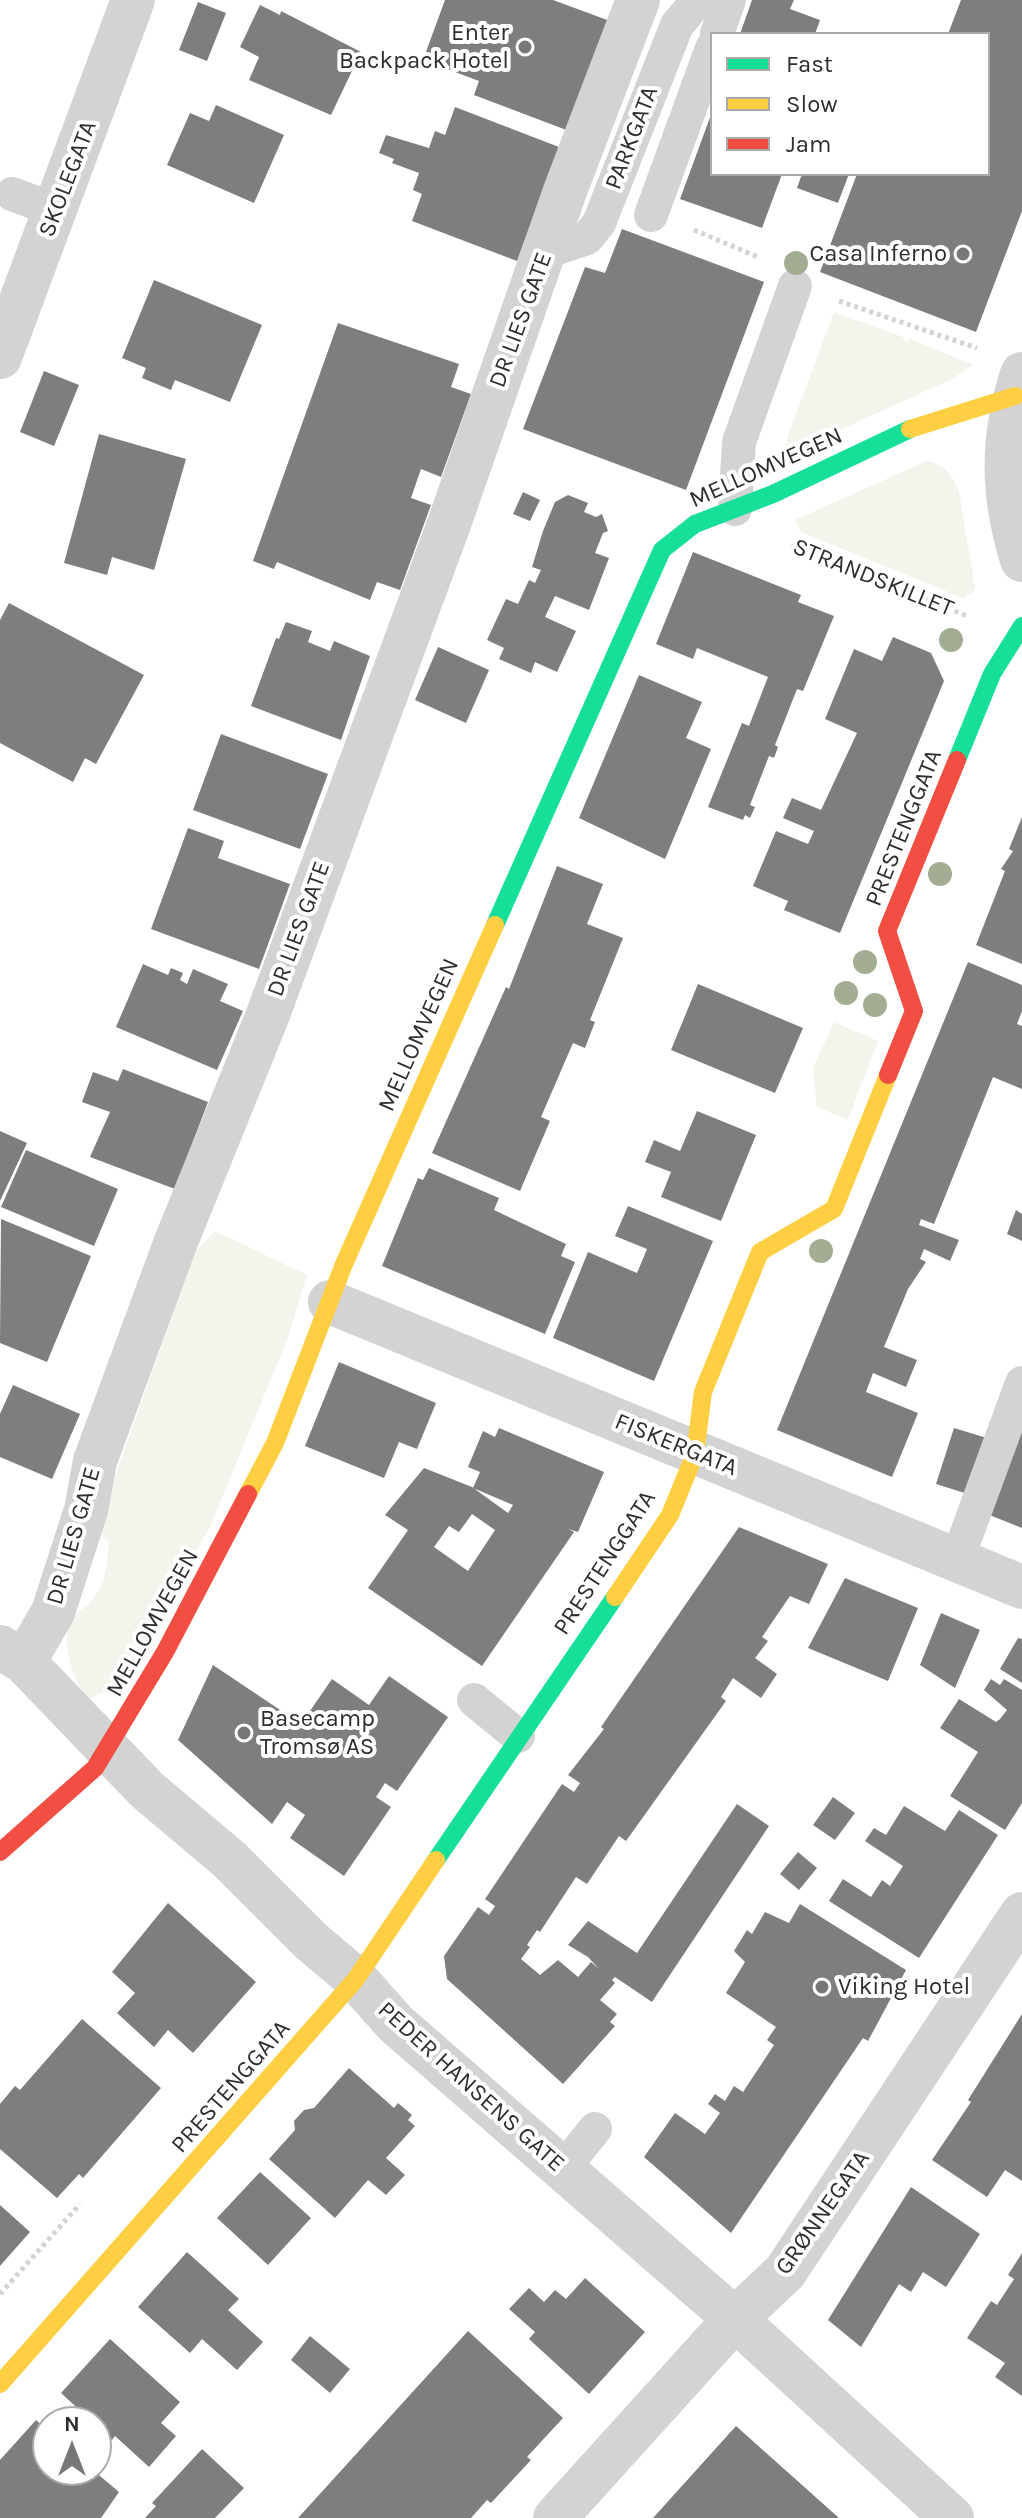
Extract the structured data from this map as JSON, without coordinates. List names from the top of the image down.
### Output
{
  "streets": {
    "street": [
      "PARKGATA",
      "SKOLEGATA",
      "DR LIES GATE",
      "MELLOMVEGEN",
      "PRESTENGGATA",
      "FISKERGATA",
      "PEDER HANSENS GATE",
      "GRØNNEGATA"
    ],
    "path": ["STRANDSKILLET"]
  },
  "crossings": [
    ["PARKGATA", "DR LIES GATE"],
    ["DR LIES GATE", "PEDER HANSENS GATE"],
    ["MELLOMVEGEN", "STRANDSKILLET"],
    ["MELLOMVEGEN", "FISKERGATA"],
    ["MELLOMVEGEN", "PEDER HANSENS GATE"],
    ["STRANDSKILLET", "PRESTENGGATA"],
    ["PRESTENGGATA", "FISKERGATA"],
    ["PRESTENGGATA", "PEDER HANSENS GATE"],
    ["PEDER HANSENS GATE", "GRØNNEGATA"]
  ],
  "places": [
    "Enter Backpack Hotel",
    "Casa Inferno",
    "Basecamp Tromsø AS",
    "Viking Hotel"
  ],
  "legend": ["Fast", "Slow", "Jam"],
  "north": "top"
}
